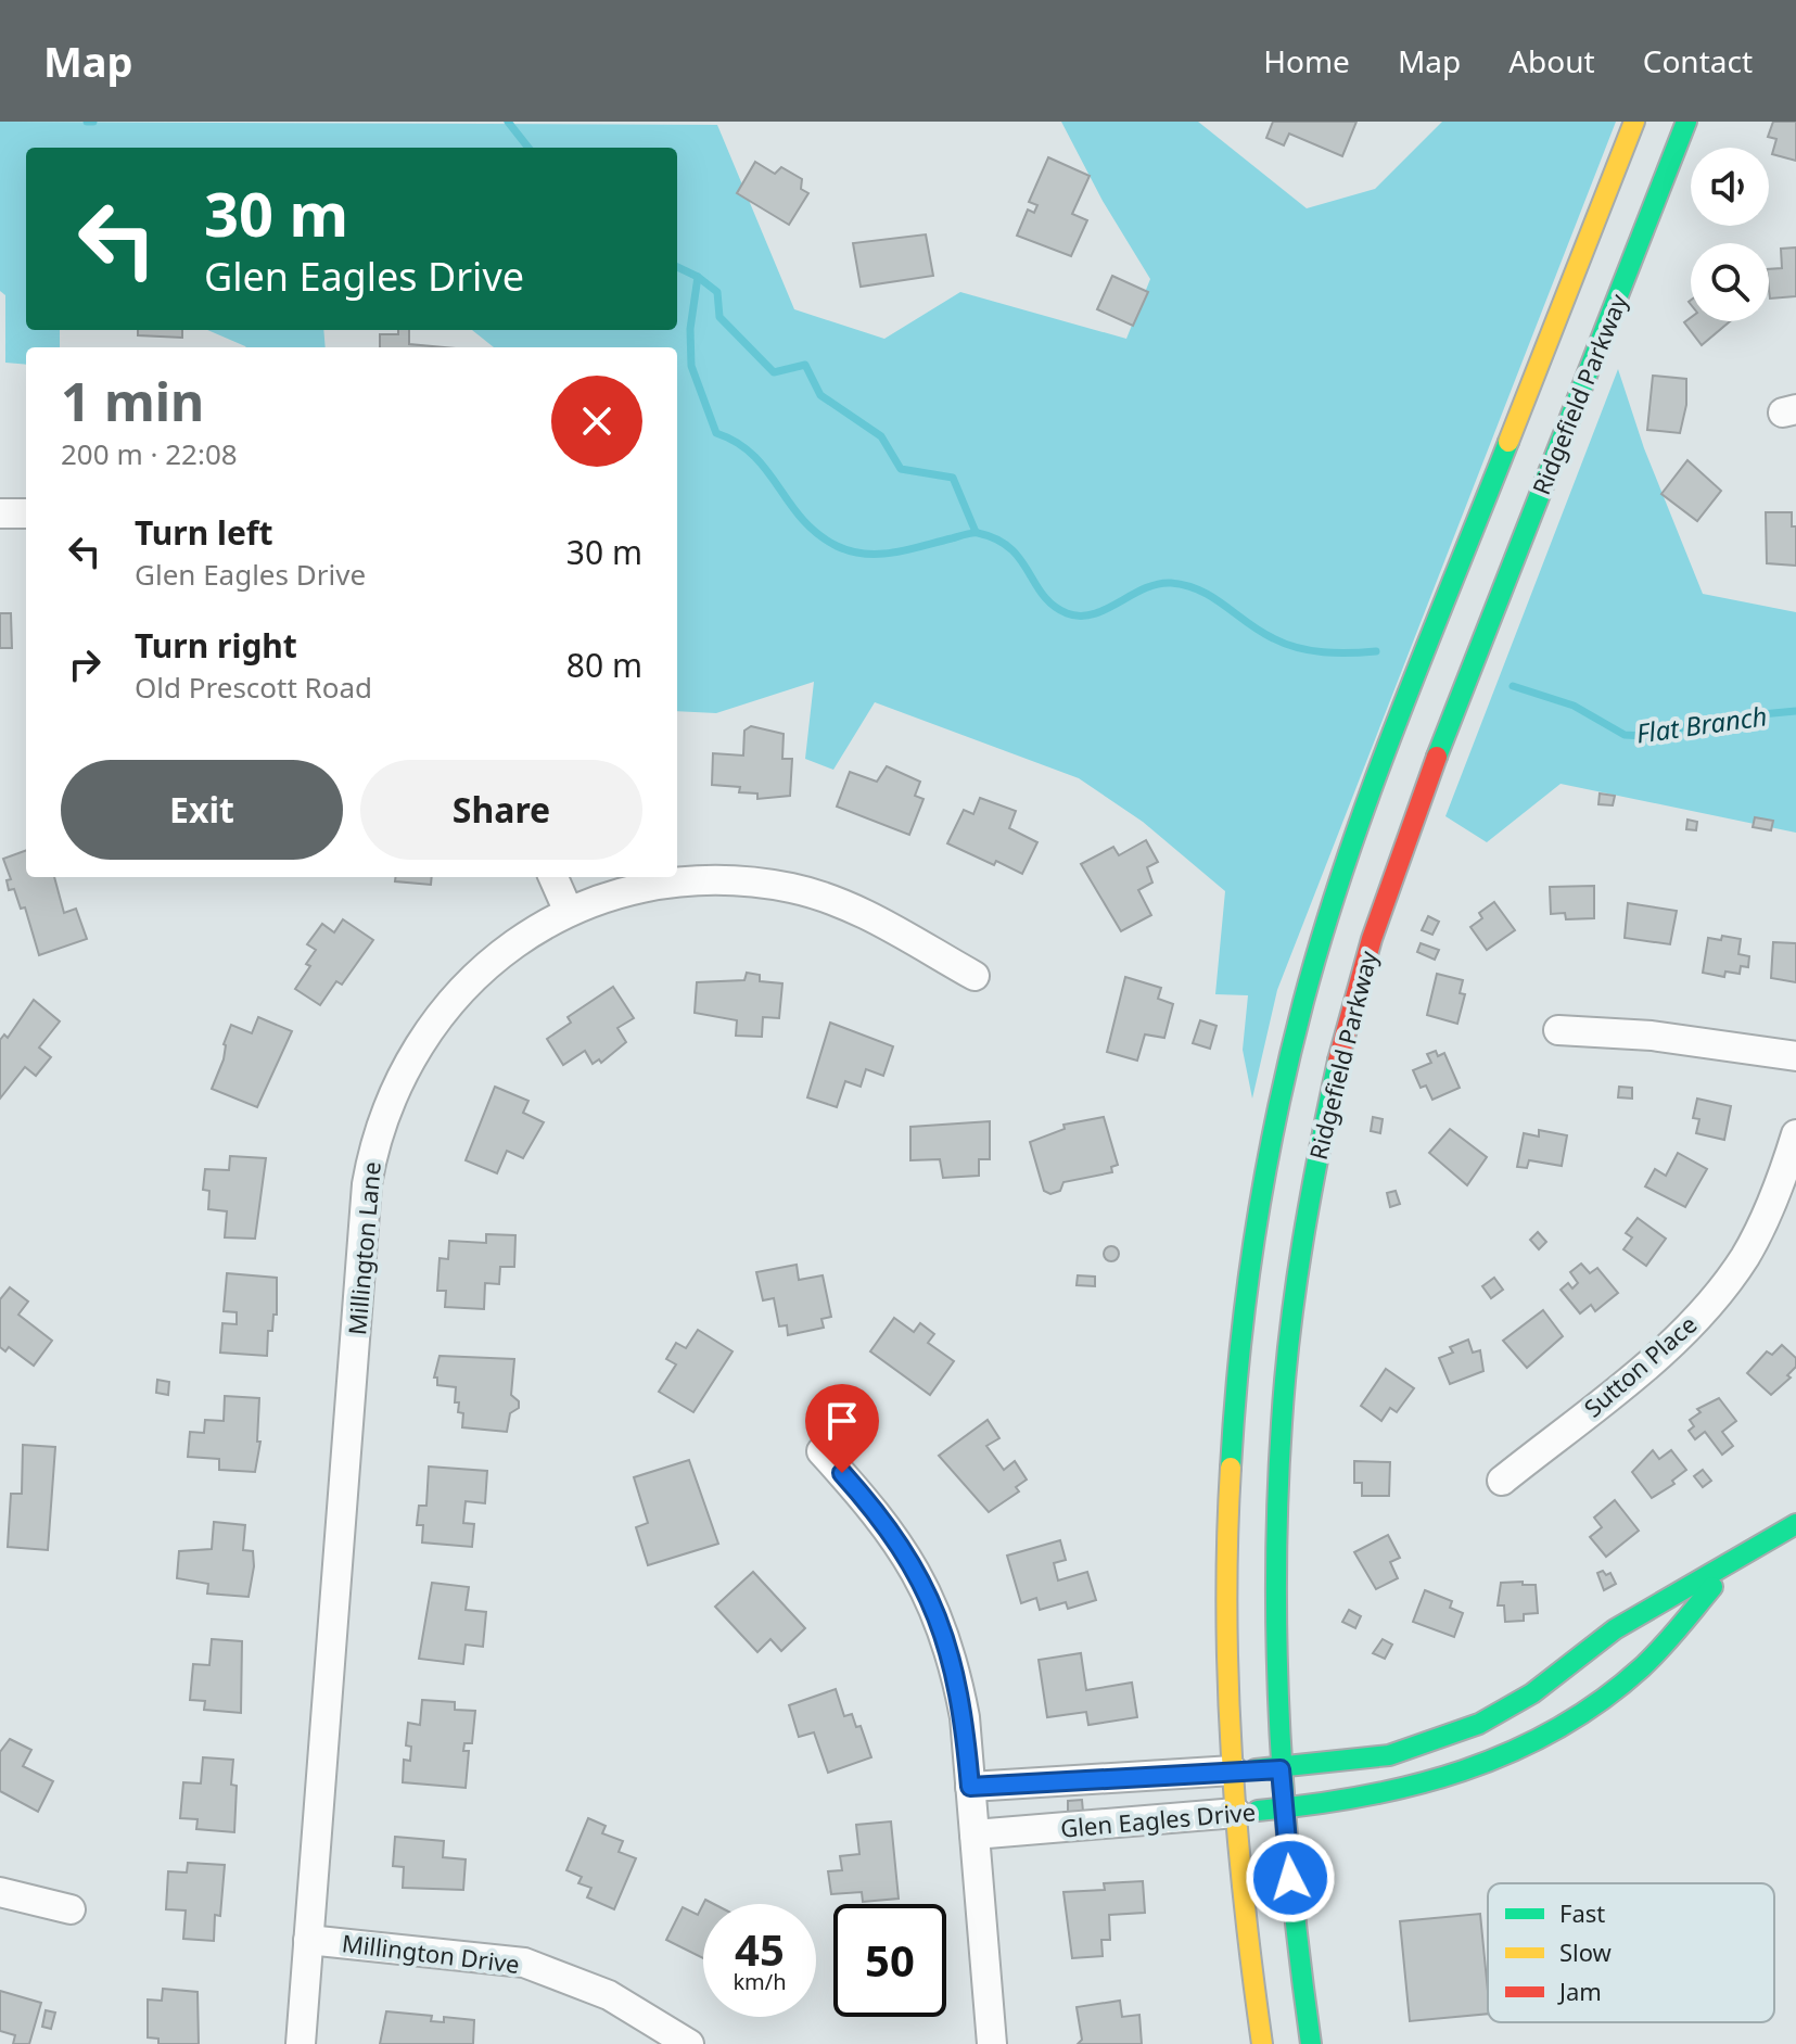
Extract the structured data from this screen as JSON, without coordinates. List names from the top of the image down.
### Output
{
  "streets": {
    "main road": ["Ridgefield Parkway", "Glen Eagles Drive"],
    "street": ["Millington Lane", "Sutton Place", "Millington Drive"]
  },
  "crossings": [
    ["Ridgefield Parkway", "Glen Eagles Drive"],
    ["Millington Lane", "Millington Drive"]
  ],
  "water": ["Flat Branch"],
  "legend": ["Fast", "Slow", "Jam"],
  "page": {
    "header": "Map",
    "nav": [
      "Home",
      "Map",
      "About",
      "Contact"
    ],
    "turn": ["30 m", "Glen Eagles Drive"],
    "heading": ["1 min", "200 m · 22:08"],
    "list": [
      {
        "name": "Turn left",
        "note": "Glen Eagles Drive",
        "value": "30 m"
      },
      {
        "name": "Turn right",
        "note": "Old Prescott Road",
        "value": "80 m"
      }
    ],
    "buttons": ["Exit", "Share"],
    "speed": "45 km/h",
    "limit": "50"
  }
}
